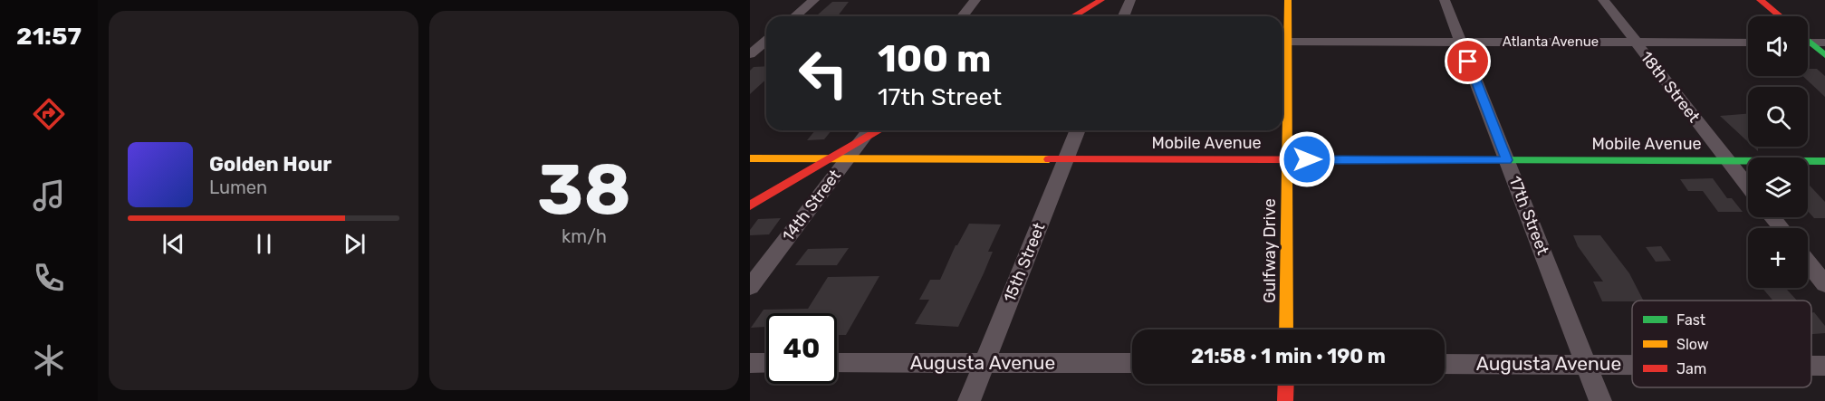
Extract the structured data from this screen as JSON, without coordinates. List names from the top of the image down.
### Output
{
  "streets": {
    "street": [
      "Atlanta Avenue",
      "18th Street",
      "Mobile Avenue",
      "14th Street",
      "17th Street",
      "Gulfway Drive",
      "15th Street",
      "Augusta Avenue"
    ]
  },
  "crossings": [
    ["Atlanta Avenue", "18th Street"],
    ["Atlanta Avenue", "17th Street"],
    ["Atlanta Avenue", "Gulfway Drive"],
    ["18th Street", "Mobile Avenue"],
    ["Mobile Avenue", "14th Street"],
    ["Mobile Avenue", "17th Street"],
    ["Mobile Avenue", "Gulfway Drive"],
    ["Mobile Avenue", "15th Street"],
    ["17th Street", "Augusta Avenue"],
    ["15th Street", "Augusta Avenue"]
  ],
  "legend": ["Fast", "Slow", "Jam"],
  "page": {
    "tabs": "21:57",
    "tile": ["38", "km/h"],
    "map_buttons": "+",
    "turn": ["100 m", "17th Street"],
    "song": ["Golden Hour", "Lumen"],
    "limit": "40",
    "trip": "21:58 · 1 min · 190 m"
  }
}
